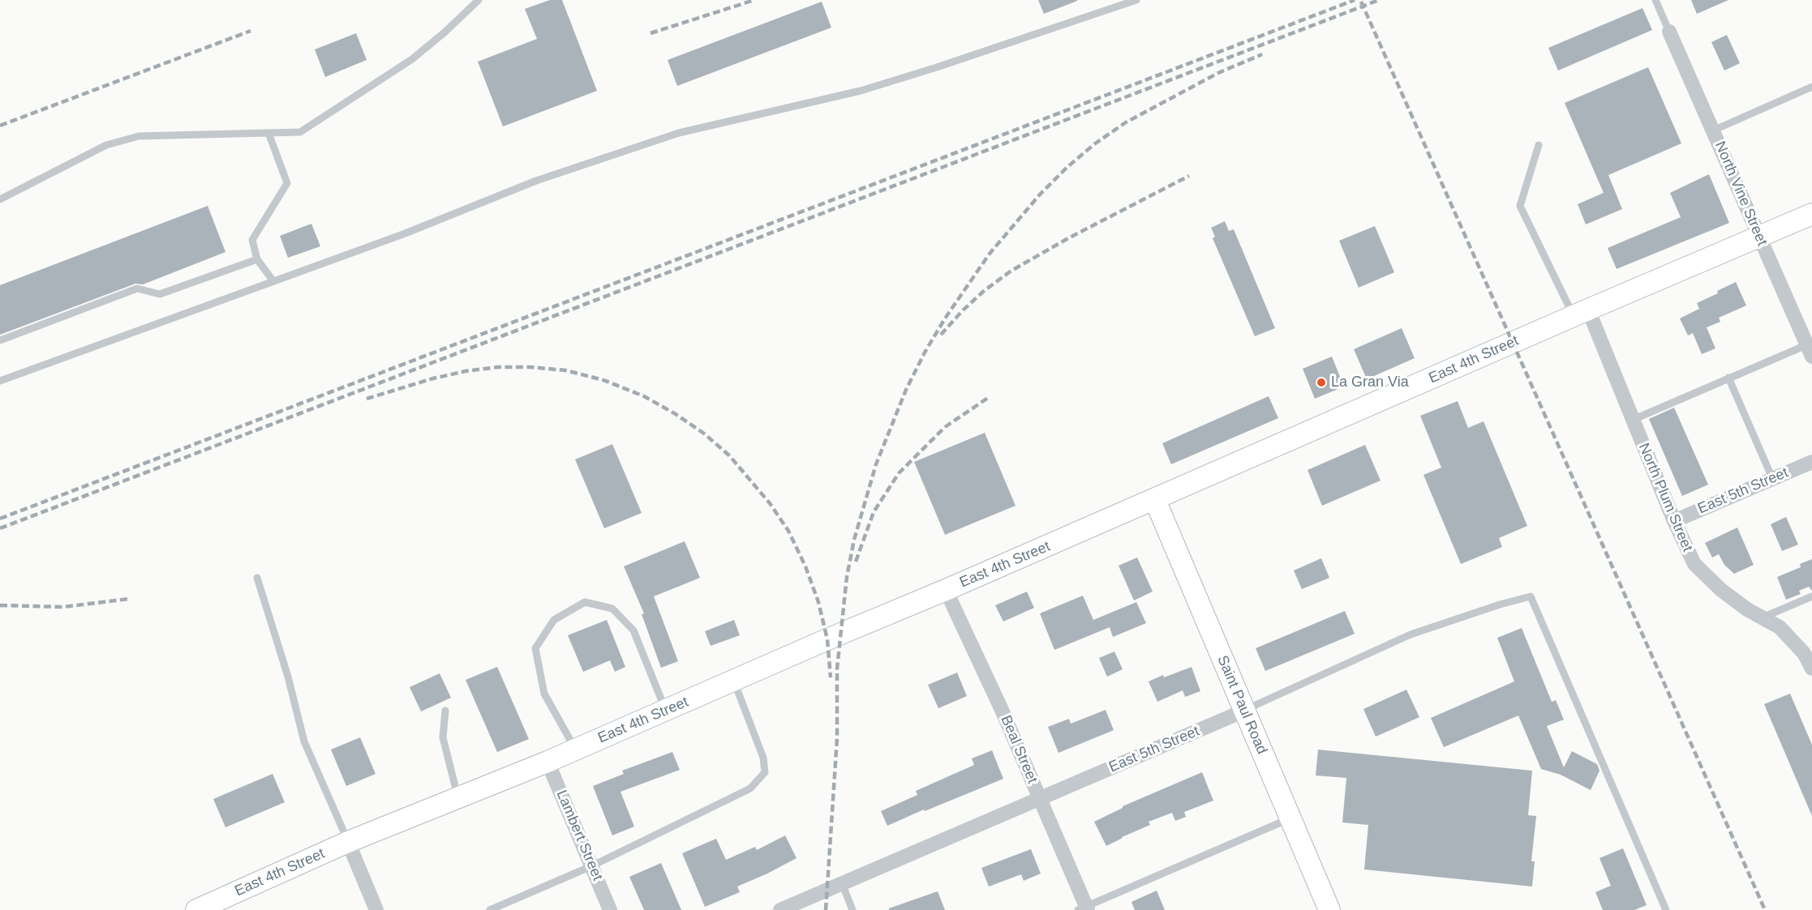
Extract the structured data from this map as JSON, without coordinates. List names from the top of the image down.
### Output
{
  "streets": {
    "main road": ["East 4th Street", "Saint Paul Road"],
    "street": [
      "North Vine Street",
      "East 5th Street",
      "North Plum Street",
      "Beal Street",
      "Lambert Street"
    ]
  },
  "crossings": [
    ["North Vine Street", "East 4th Street"],
    ["East 4th Street", "North Plum Street"],
    ["East 4th Street", "Saint Paul Road"],
    ["East 4th Street", "Beal Street"],
    ["East 4th Street", "Lambert Street"],
    ["East 5th Street", "North Plum Street"],
    ["East 5th Street", "Saint Paul Road"],
    ["East 5th Street", "Beal Street"]
  ],
  "places": ["La Gran Via"]
}
